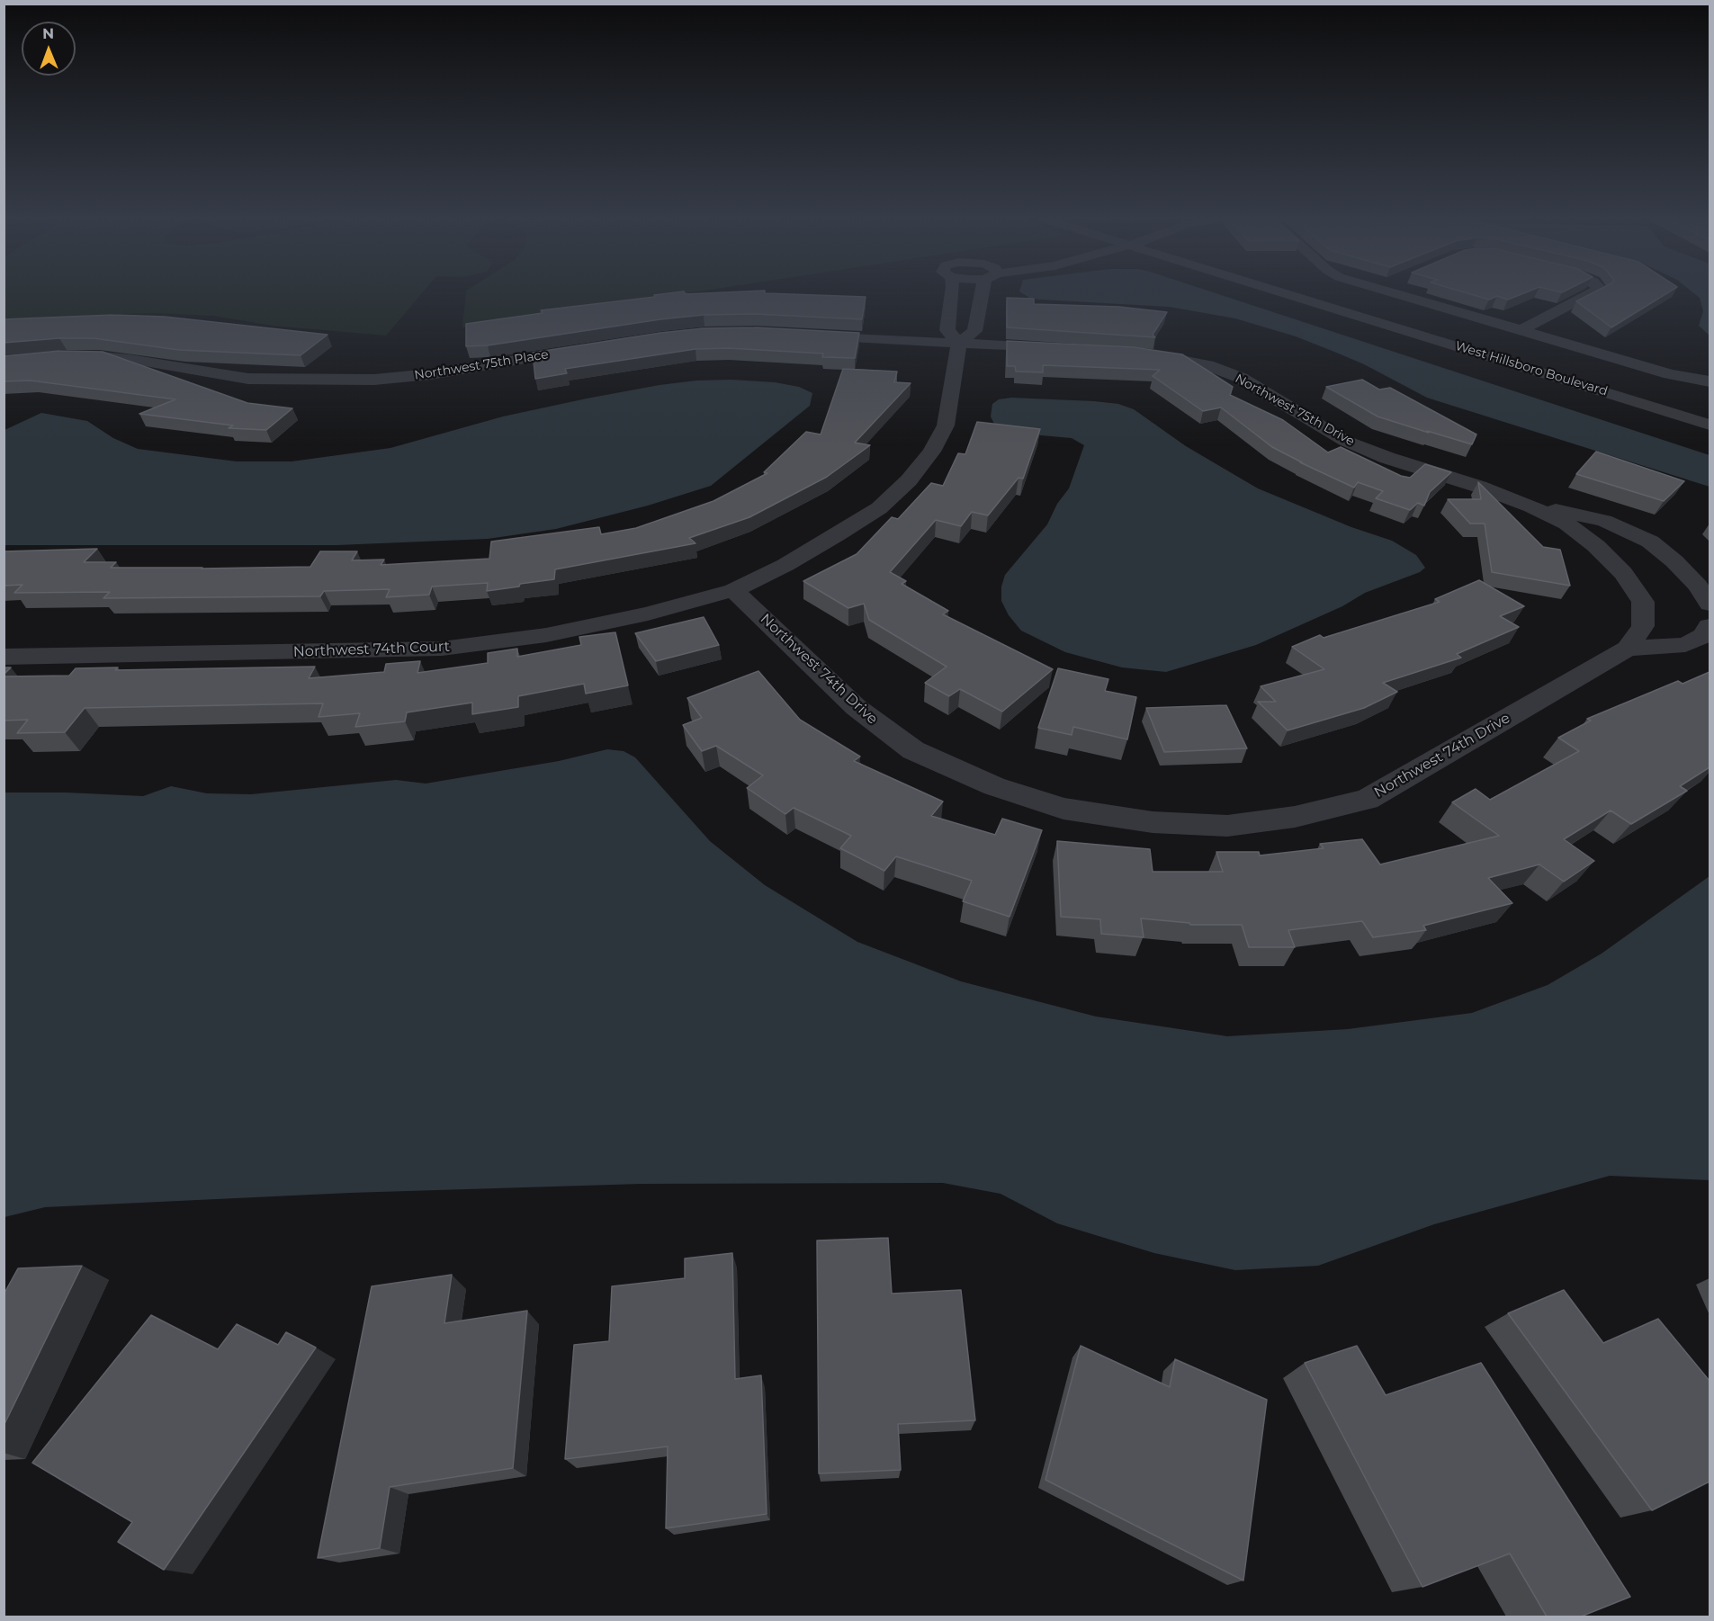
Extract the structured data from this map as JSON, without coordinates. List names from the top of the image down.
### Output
{
  "streets": {
    "street": [
      "Northwest 75th Place",
      "West Hillsboro Boulevard",
      "Northwest 75th Drive",
      "Northwest 74th Court",
      "Northwest 74th Drive"
    ]
  },
  "crossings": [
    ["Northwest 75th Drive", "Northwest 74th Drive"],
    ["Northwest 74th Court", "Northwest 74th Drive"]
  ],
  "north": "top"
}
